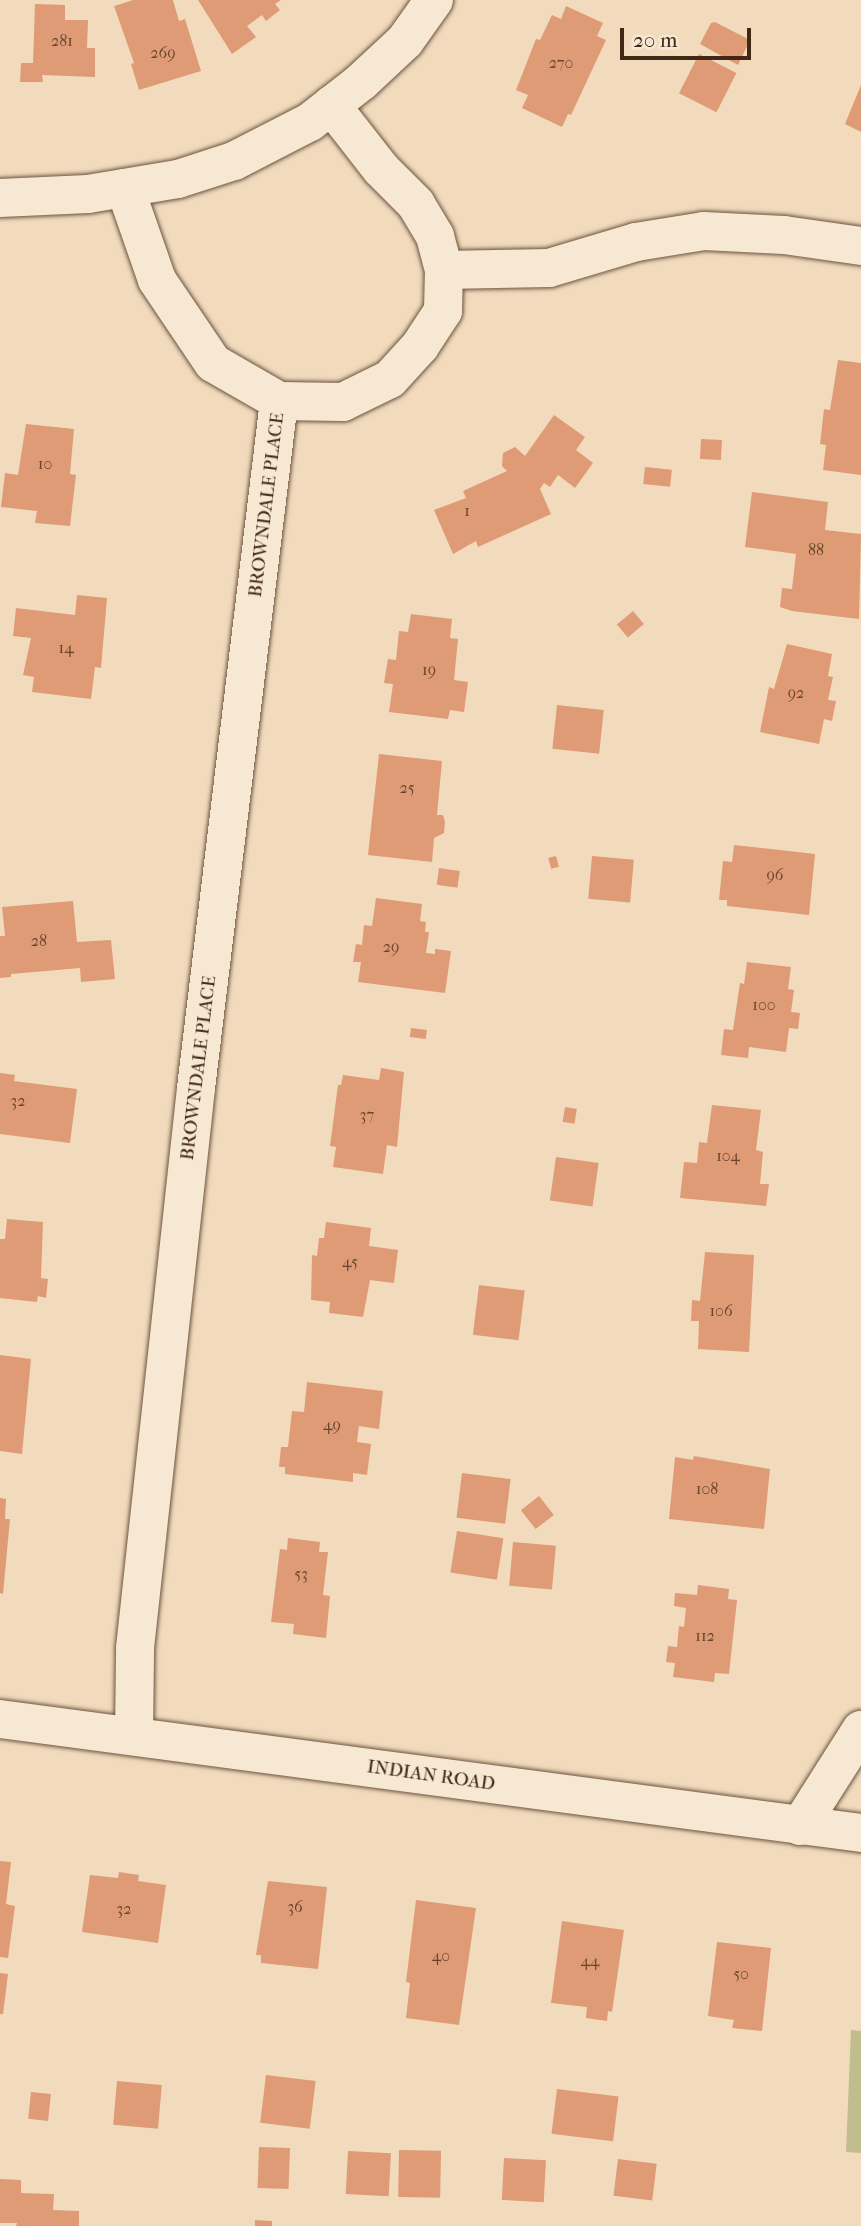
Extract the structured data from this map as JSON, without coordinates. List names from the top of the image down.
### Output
{
  "streets": {
    "street": ["BROWNDALE PLACE", "INDIAN ROAD"]
  },
  "crossings": [
    ["BROWNDALE PLACE", "INDIAN ROAD"]
  ],
  "house_numbers": [
    "281",
    "269",
    "270",
    "10",
    "1",
    "88",
    "14",
    "19",
    "92",
    "25",
    "96",
    "28",
    "29",
    "100",
    "32",
    "37",
    "104",
    "45",
    "106",
    "49",
    "108",
    "53",
    "112",
    "36",
    "32",
    "40",
    "44",
    "50"
  ],
  "scale_bar": "20 m"
}
